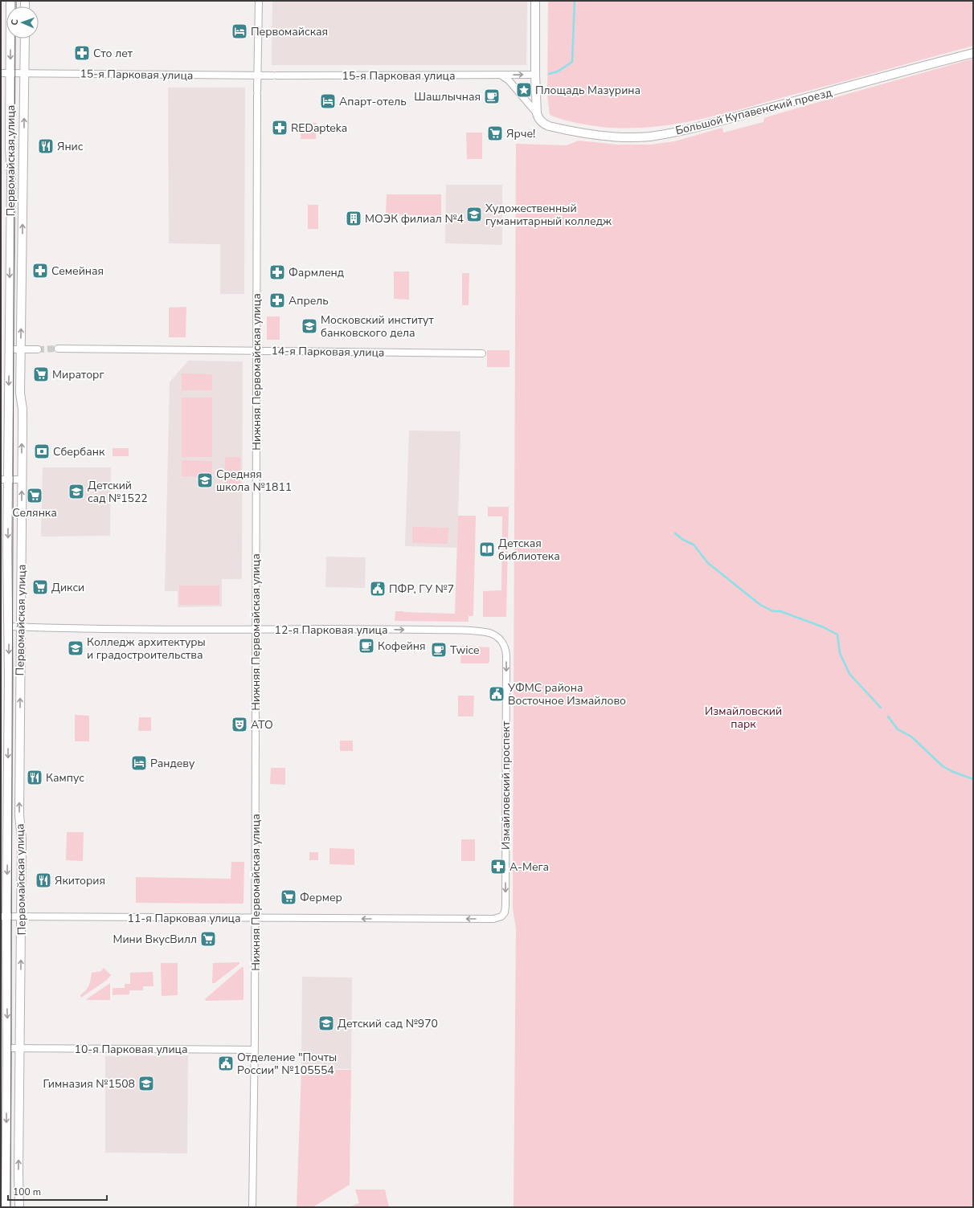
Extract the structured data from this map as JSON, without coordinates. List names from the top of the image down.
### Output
{
  "streets": {
    "main road": ["Большой Купавенский проезд", "Первомайская улица"],
    "street": [
      "15-я Парковая улица",
      "14-я Парковая улица",
      "Нижняя Первомайская улица",
      "12-я Парковая улица",
      "Измайловский проспект",
      "11-я Парковая улица",
      "10-я Парковая улица"
    ]
  },
  "crossings": [
    ["15-я Парковая улица", "Первомайская улица"],
    ["15-я Парковая улица", "Нижняя Первомайская улица"],
    ["Первомайская улица", "12-я Парковая улица"],
    ["Первомайская улица", "11-я Парковая улица"],
    ["Первомайская улица", "10-я Парковая улица"],
    ["14-я Парковая улица", "Нижняя Первомайская улица"],
    ["Нижняя Первомайская улица", "12-я Парковая улица"],
    ["Нижняя Первомайская улица", "11-я Парковая улица"],
    ["Нижняя Первомайская улица", "10-я Парковая улица"],
    ["12-я Парковая улица", "Измайловский проспект"],
    ["Измайловский проспект", "11-я Парковая улица"]
  ],
  "one_way": ["12-я Парковая улица", "Измайловский проспект", "11-я Парковая улица"],
  "parks": ["Измайловский парк"],
  "places": {
    "hotel": ["Первомайская", "Апарт-отель", "Рандеву"],
    "pharmacy": [
      "Сто лет",
      "REDapteka",
      "Семейная",
      "Фармленд",
      "Апрель",
      "А-Мега"
    ],
    "place": ["Площадь Мазурина"],
    "cafe": ["Шашлычная", "Кофейня", "Twice"],
    "supermarket": [
      "Ярче!",
      "Мираторг",
      "Селянка",
      "Дикси",
      "Фермер",
      "Мини ВкусВилл"
    ],
    "restaurant": ["Янис", "Кампус", "Якитория"],
    "school or university": [
      "Художественный гуманитарный колледж",
      "Московский институт банковского дела",
      "Средняя школа №1811",
      "Детский сад №1522",
      "Колледж архитектуры и градостроительства",
      "Детский сад №970",
      "Гимназия №1508"
    ],
    "building": ["МОЭК филиал №4"],
    "bank": ["Сбербанк"],
    "library": ["Детская библиотека"],
    "public building": ["ПФР, ГУ №7", "УФМС района Восточное Измайлово", "Отделение \"Почты России\" №105554"],
    "theatre": ["АТО"]
  },
  "scale_bar": "100 m",
  "north": "left"
}
